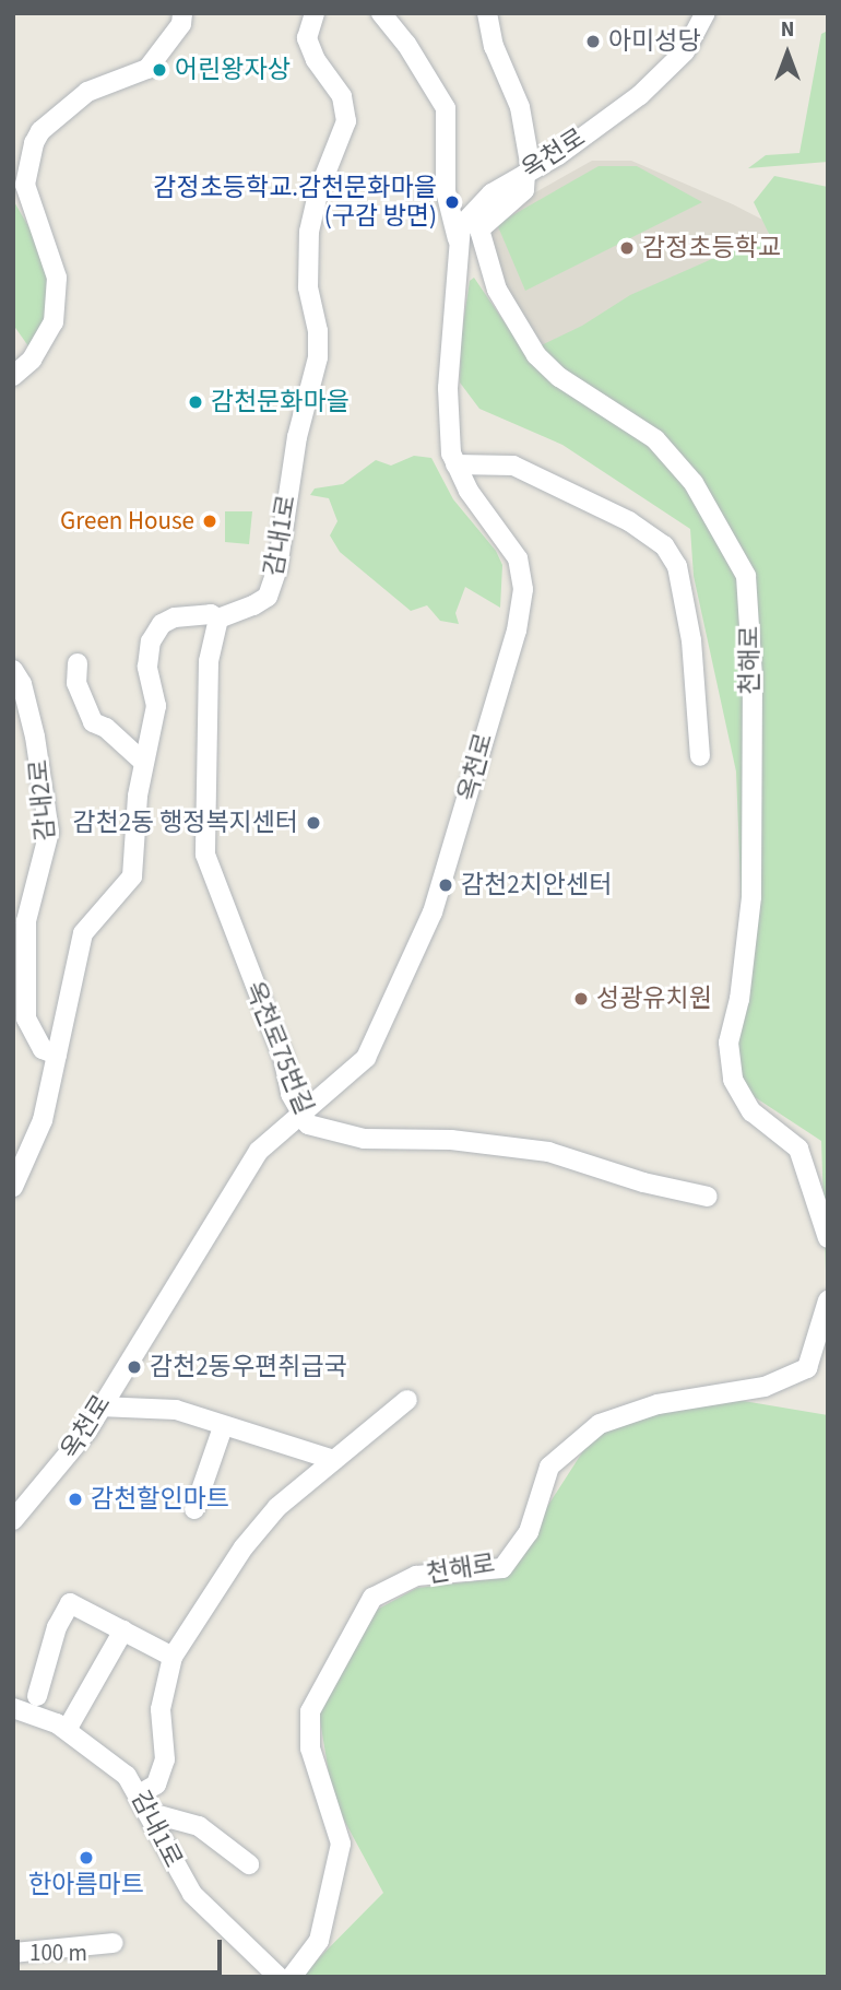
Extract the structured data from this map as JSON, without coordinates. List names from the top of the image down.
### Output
{
  "streets": {
    "street": [
      "옥천로",
      "감내1로",
      "천해로",
      "감내2로",
      "옥천로75번길"
    ]
  },
  "crossings": [
    ["옥천로", "천해로"],
    ["옥천로", "옥천로75번길"],
    ["감내1로", "감내2로"],
    ["감내1로", "옥천로75번길"]
  ],
  "places": [
    "아미성당",
    "어린왕자상",
    "감정초등학교.감천문화마을 (구감 방면)",
    "감정초등학교",
    "감천문화마을",
    "Green House",
    "감천2동 행정복지센터",
    "감천2치안센터",
    "성광유치원",
    "감천2동우편취급국",
    "감천할인마트",
    "한아름마트"
  ],
  "scale_bar": "100 m",
  "north": "top"
}
